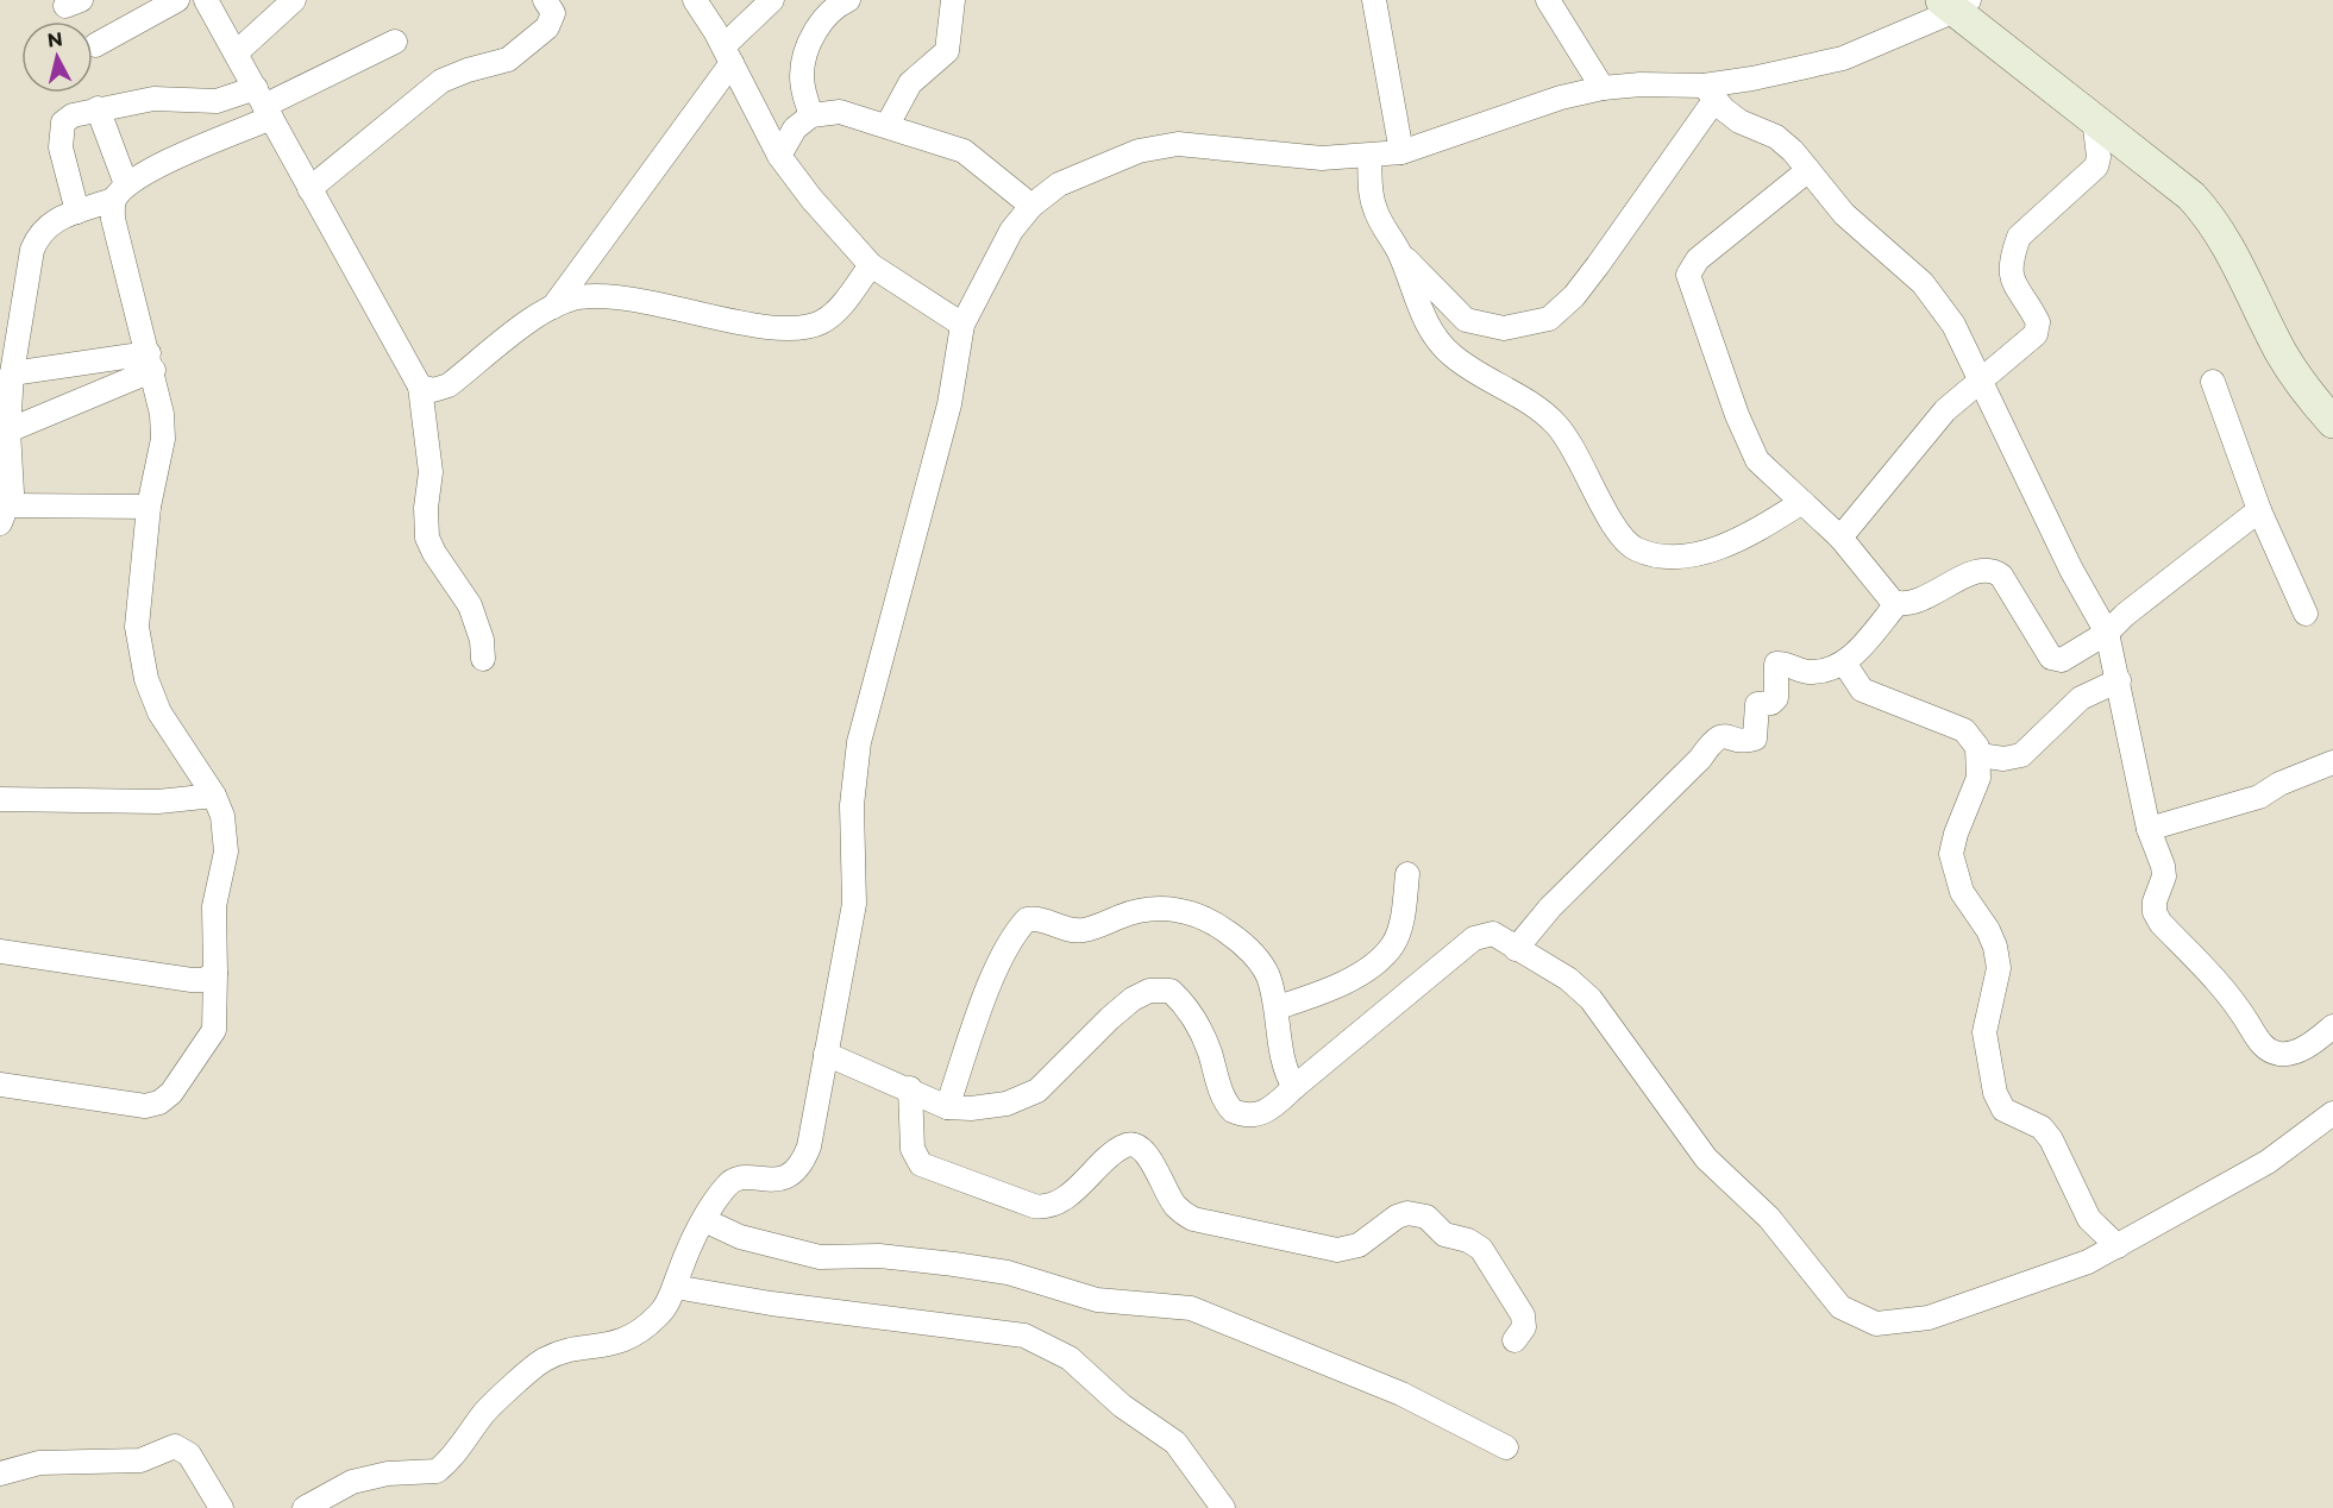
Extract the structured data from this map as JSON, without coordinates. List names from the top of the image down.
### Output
{
  "north": "top"
}
